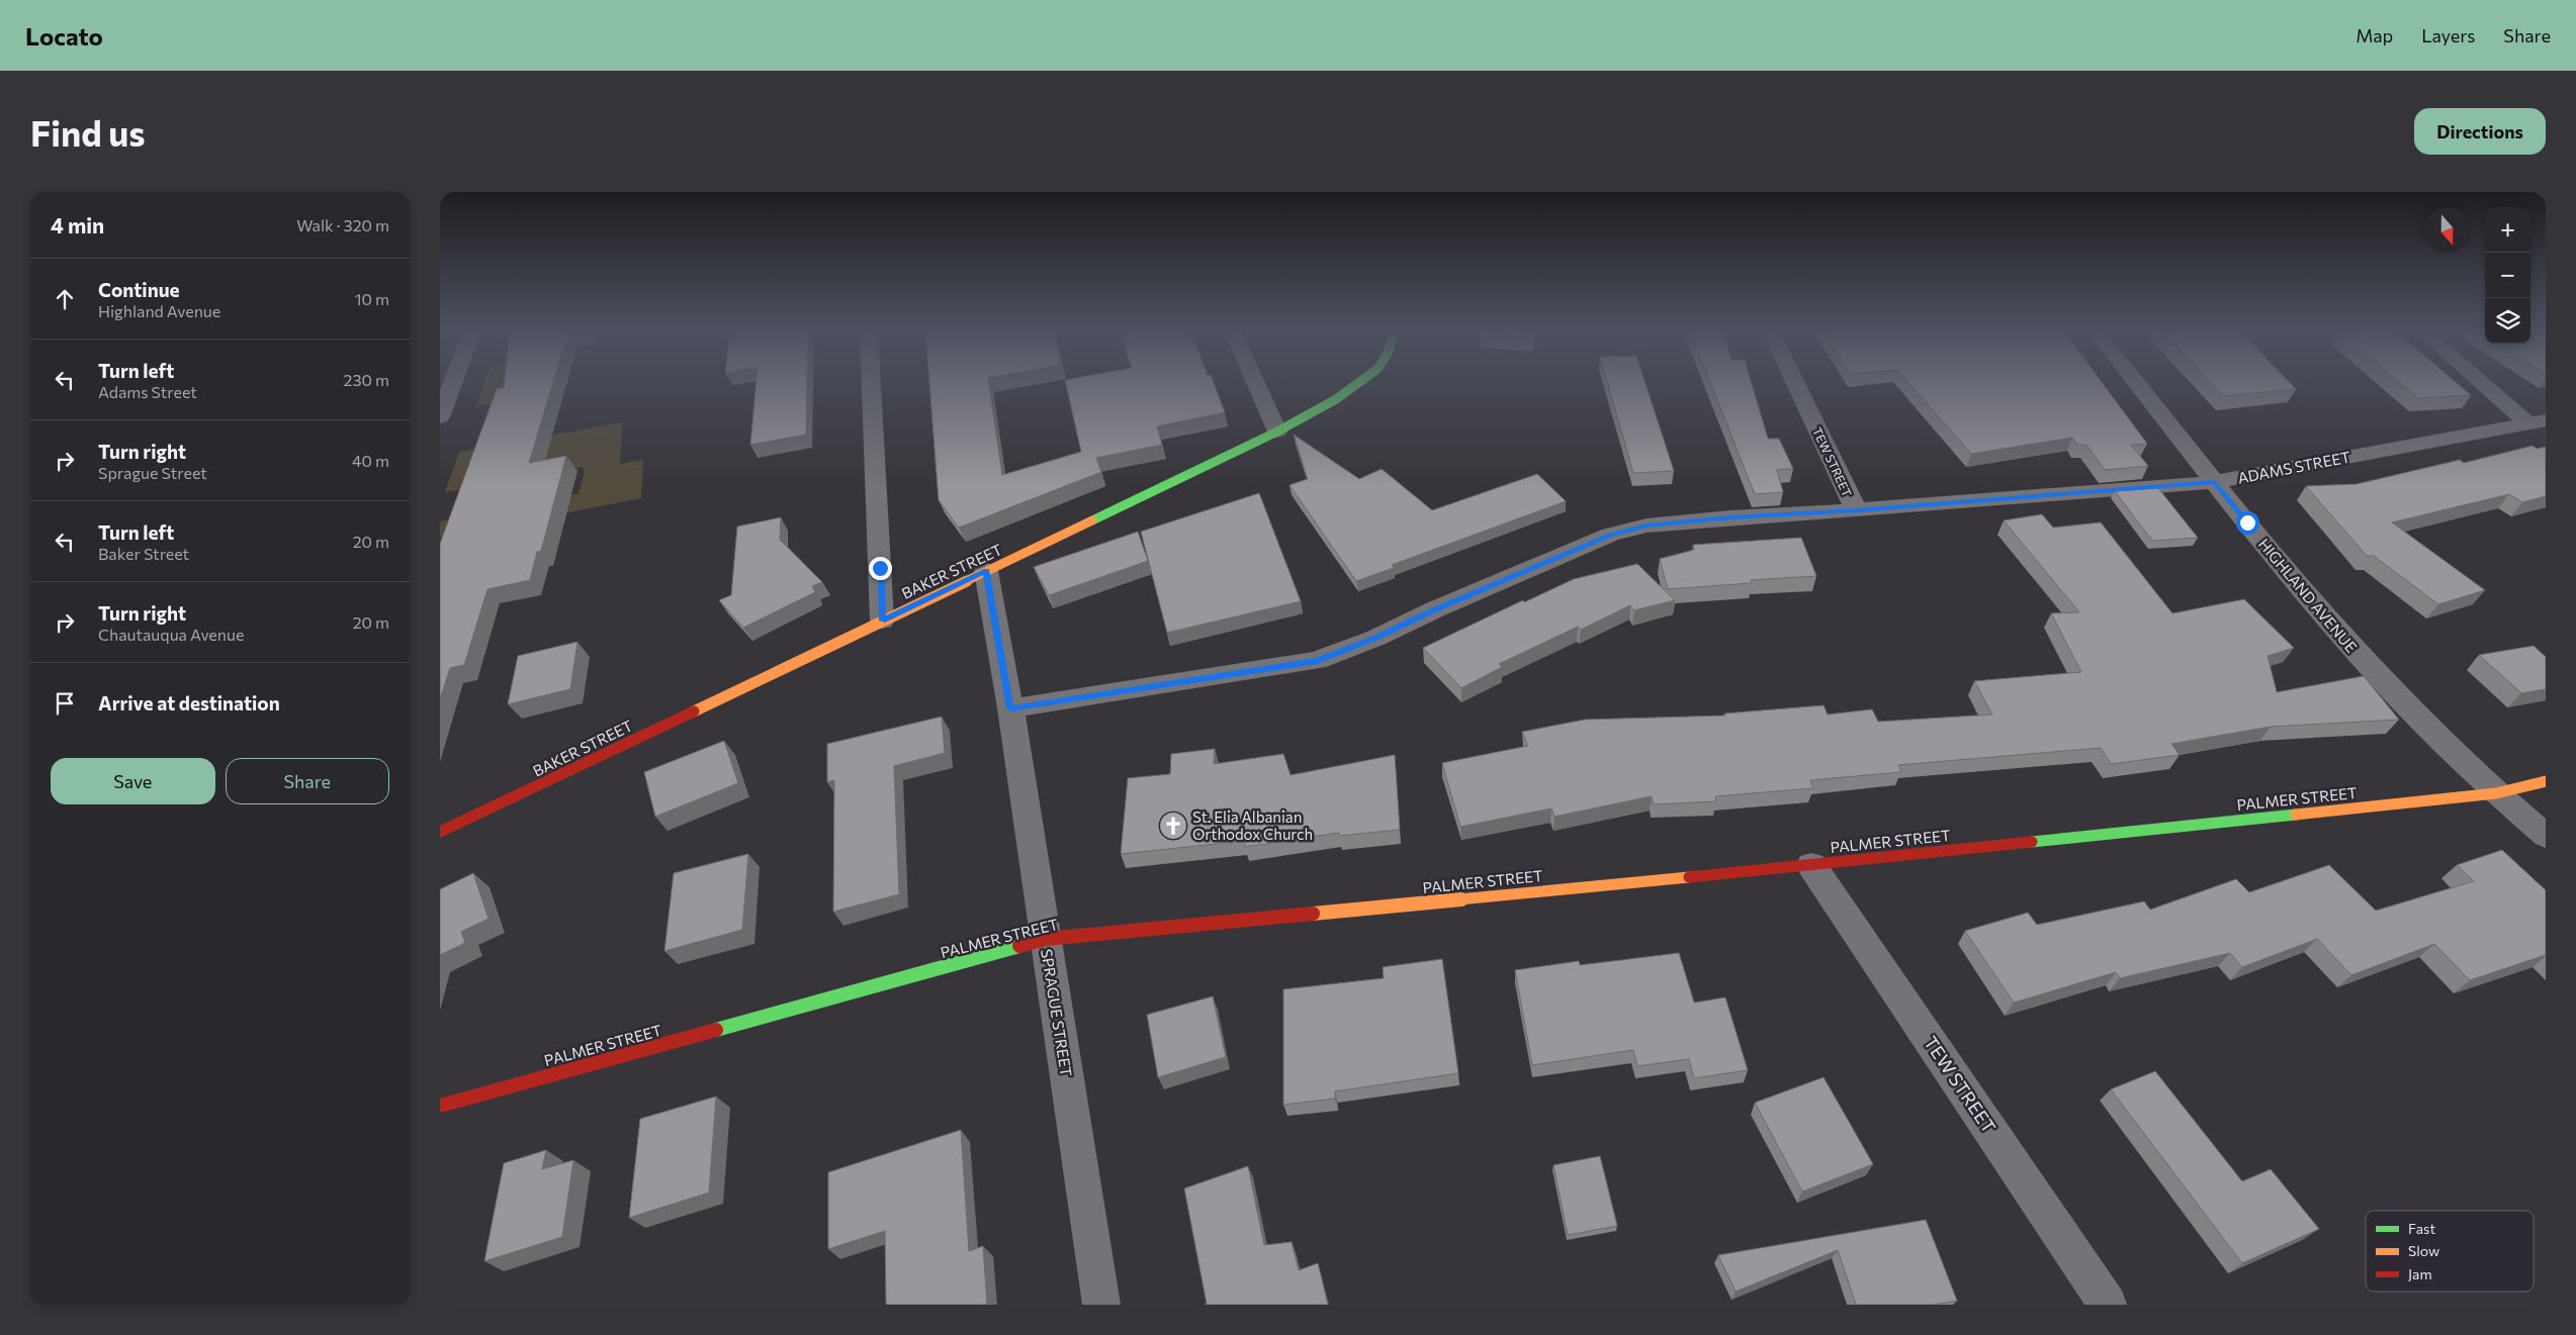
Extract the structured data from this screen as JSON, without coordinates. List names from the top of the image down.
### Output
{
  "streets": {
    "street": [
      "TEW STREET",
      "ADAMS STREET",
      "BAKER STREET",
      "HIGHLAND AVENUE",
      "PALMER STREET",
      "SPRAGUE STREET"
    ]
  },
  "crossings": [
    ["TEW STREET", "ADAMS STREET"],
    ["TEW STREET", "PALMER STREET"],
    ["ADAMS STREET", "HIGHLAND AVENUE"],
    ["ADAMS STREET", "SPRAGUE STREET"],
    ["BAKER STREET", "SPRAGUE STREET"],
    ["HIGHLAND AVENUE", "PALMER STREET"],
    ["PALMER STREET", "SPRAGUE STREET"]
  ],
  "places": {
    "church": ["St. Elia Albanian Orthodox Church"]
  },
  "legend": ["Fast", "Slow", "Jam"],
  "north": "bottom",
  "page": {
    "header": "Locato",
    "nav": ["Map", "Layers", "Share"],
    "buttons": [
      "Directions",
      ["Save", "Share"]
    ],
    "title": "Find us",
    "heading": ["4 min", "Walk · 320 m"],
    "map_buttons": ["+", "−"],
    "list": [
      ["Continue", "Highland Avenue", "10 m"],
      ["Turn left", "Adams Street", "230 m"],
      ["Turn right", "Sprague Street", "40 m"],
      ["Turn left", "Baker Street", "20 m"],
      ["Turn right", "Chautauqua Avenue", "20 m"],
      "Arrive at destination"
    ]
  }
}
